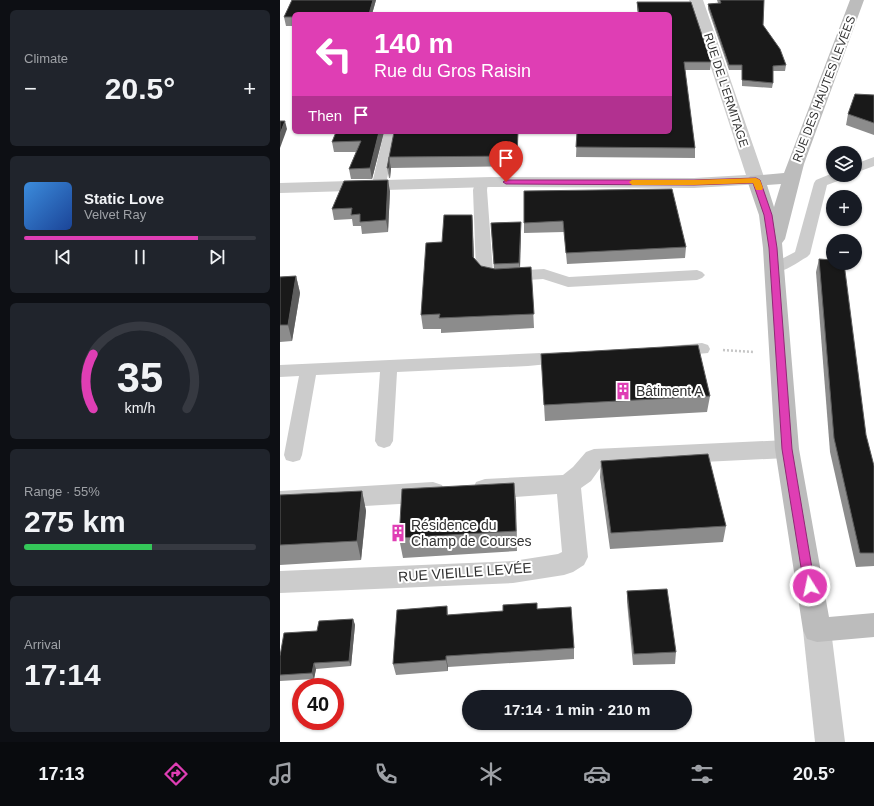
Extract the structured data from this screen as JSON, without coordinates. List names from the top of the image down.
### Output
{
  "streets": {
    "street": ["RUE DES HAUTES LEVÉES", "RUE DE L'ERMITAGE", "RUE VIEILLE LEVÉE"]
  },
  "crossings": [
    ["RUE DES HAUTES LEVÉES", "RUE DE L'ERMITAGE"]
  ],
  "places": {
    "building": ["Bâtiment A", "Résidence du Champ de Courses"]
  },
  "page": {
    "tile": [
      "Climate",
      ["Range · 55%", "275 km"],
      ["Arrival", "17:14"]
    ],
    "turn": ["140 m", "Rue du Gros Raisin"],
    "heat": ["−", "20.5°", "+"],
    "then": "Then",
    "map_buttons": ["+", "−"],
    "song": ["Static Love", "Velvet Ray"],
    "limit": "40",
    "trip": "17:14 · 1 min · 210 m",
    "tabs": ["17:13", "20.5°"],
    "gauge": ["35", "km/h"]
  }
}
